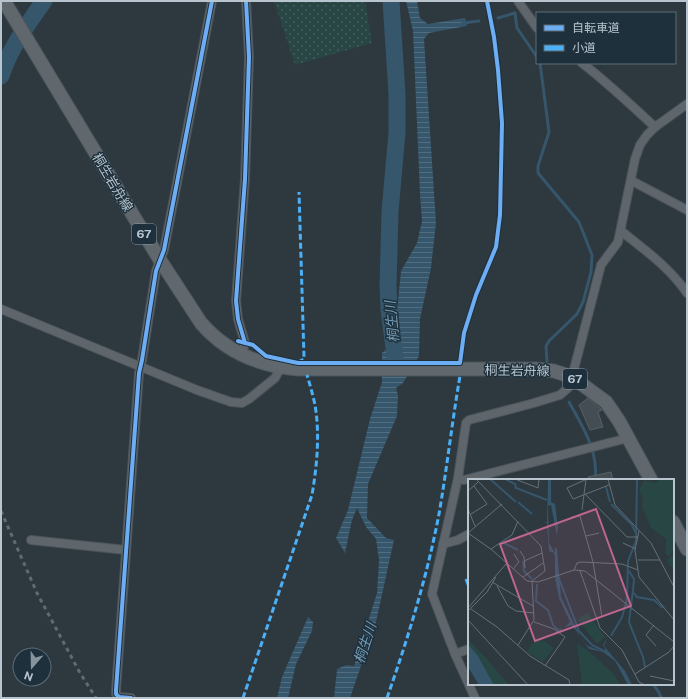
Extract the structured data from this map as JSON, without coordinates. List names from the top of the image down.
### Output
{
  "streets": {
    "main road": ["桐生岩舟線", "67"]
  },
  "water": ["桐生川"],
  "legend": ["自転車道", "小道"],
  "north": "bottom"
}
